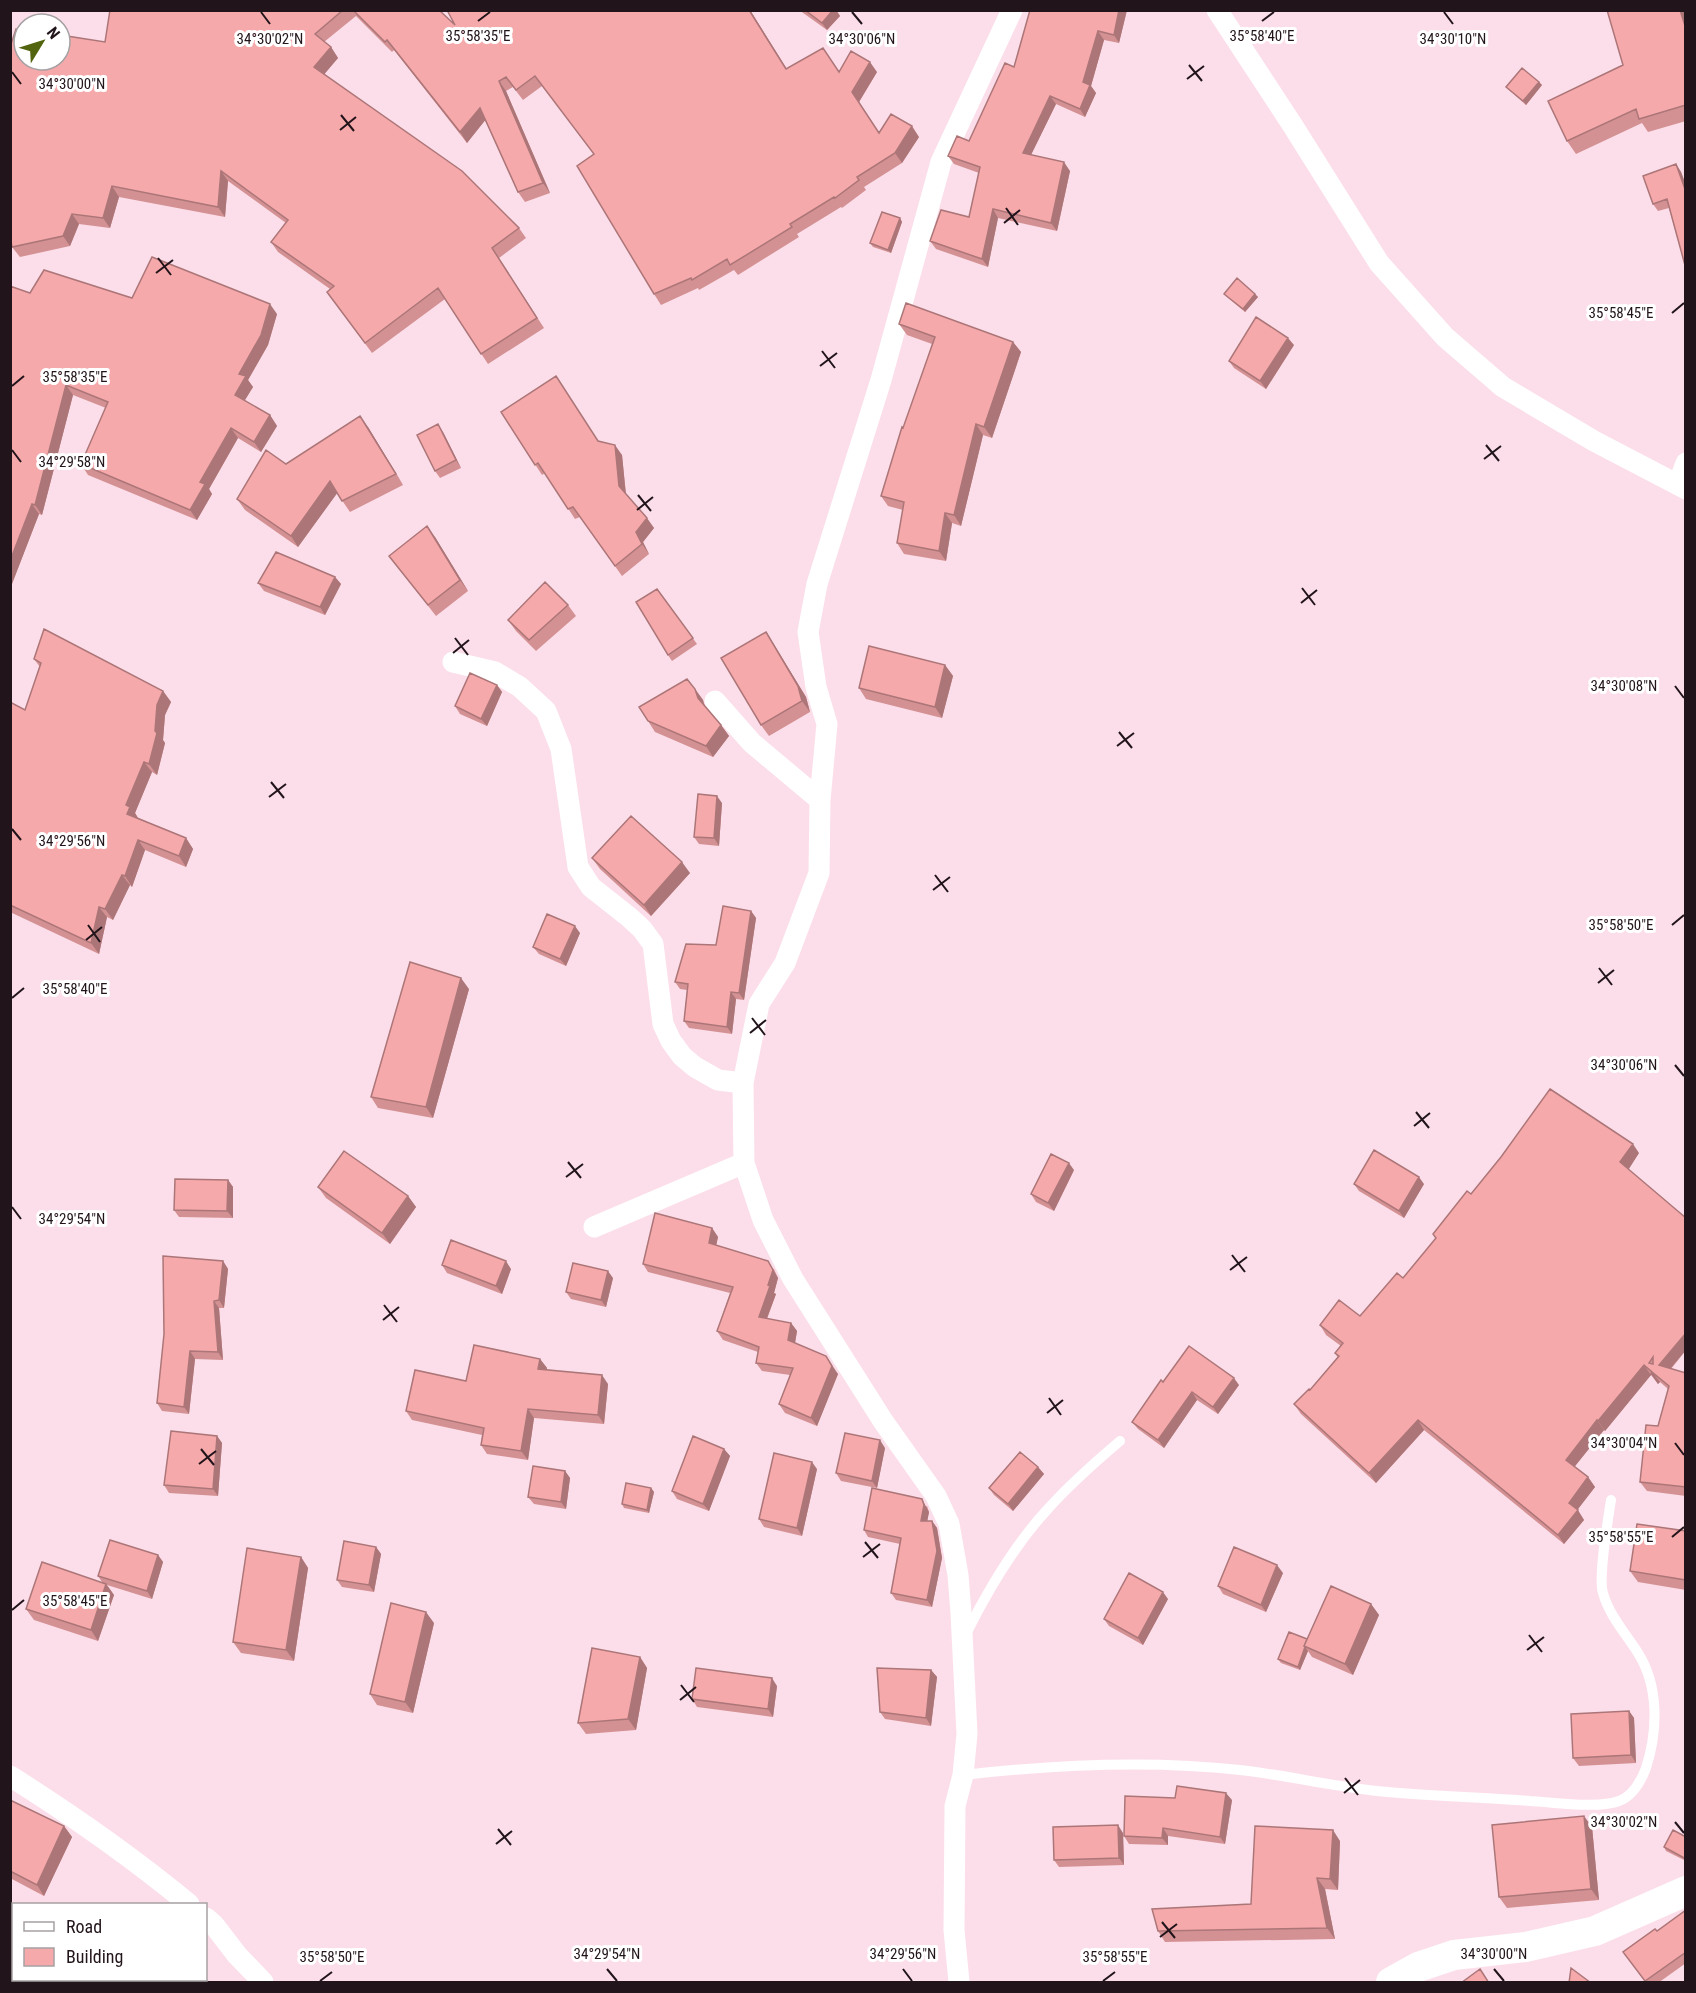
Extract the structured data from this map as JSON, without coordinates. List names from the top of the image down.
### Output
{
  "legend": ["Road", "Building"],
  "north": "top right",
  "coordinates": [
    "35°58'35\"E",
    "35°58'40\"E",
    "34°30'06\"N",
    "34°30'10\"N",
    "34°30'02\"N",
    "34°30'00\"N",
    "35°58'45\"E",
    "34°29'58\"N",
    "34°30'08\"N",
    "34°29'56\"N",
    "35°58'50\"E",
    "34°29'54\"N",
    "34°30'04\"N",
    "35°58'55\"E"
  ]
}
